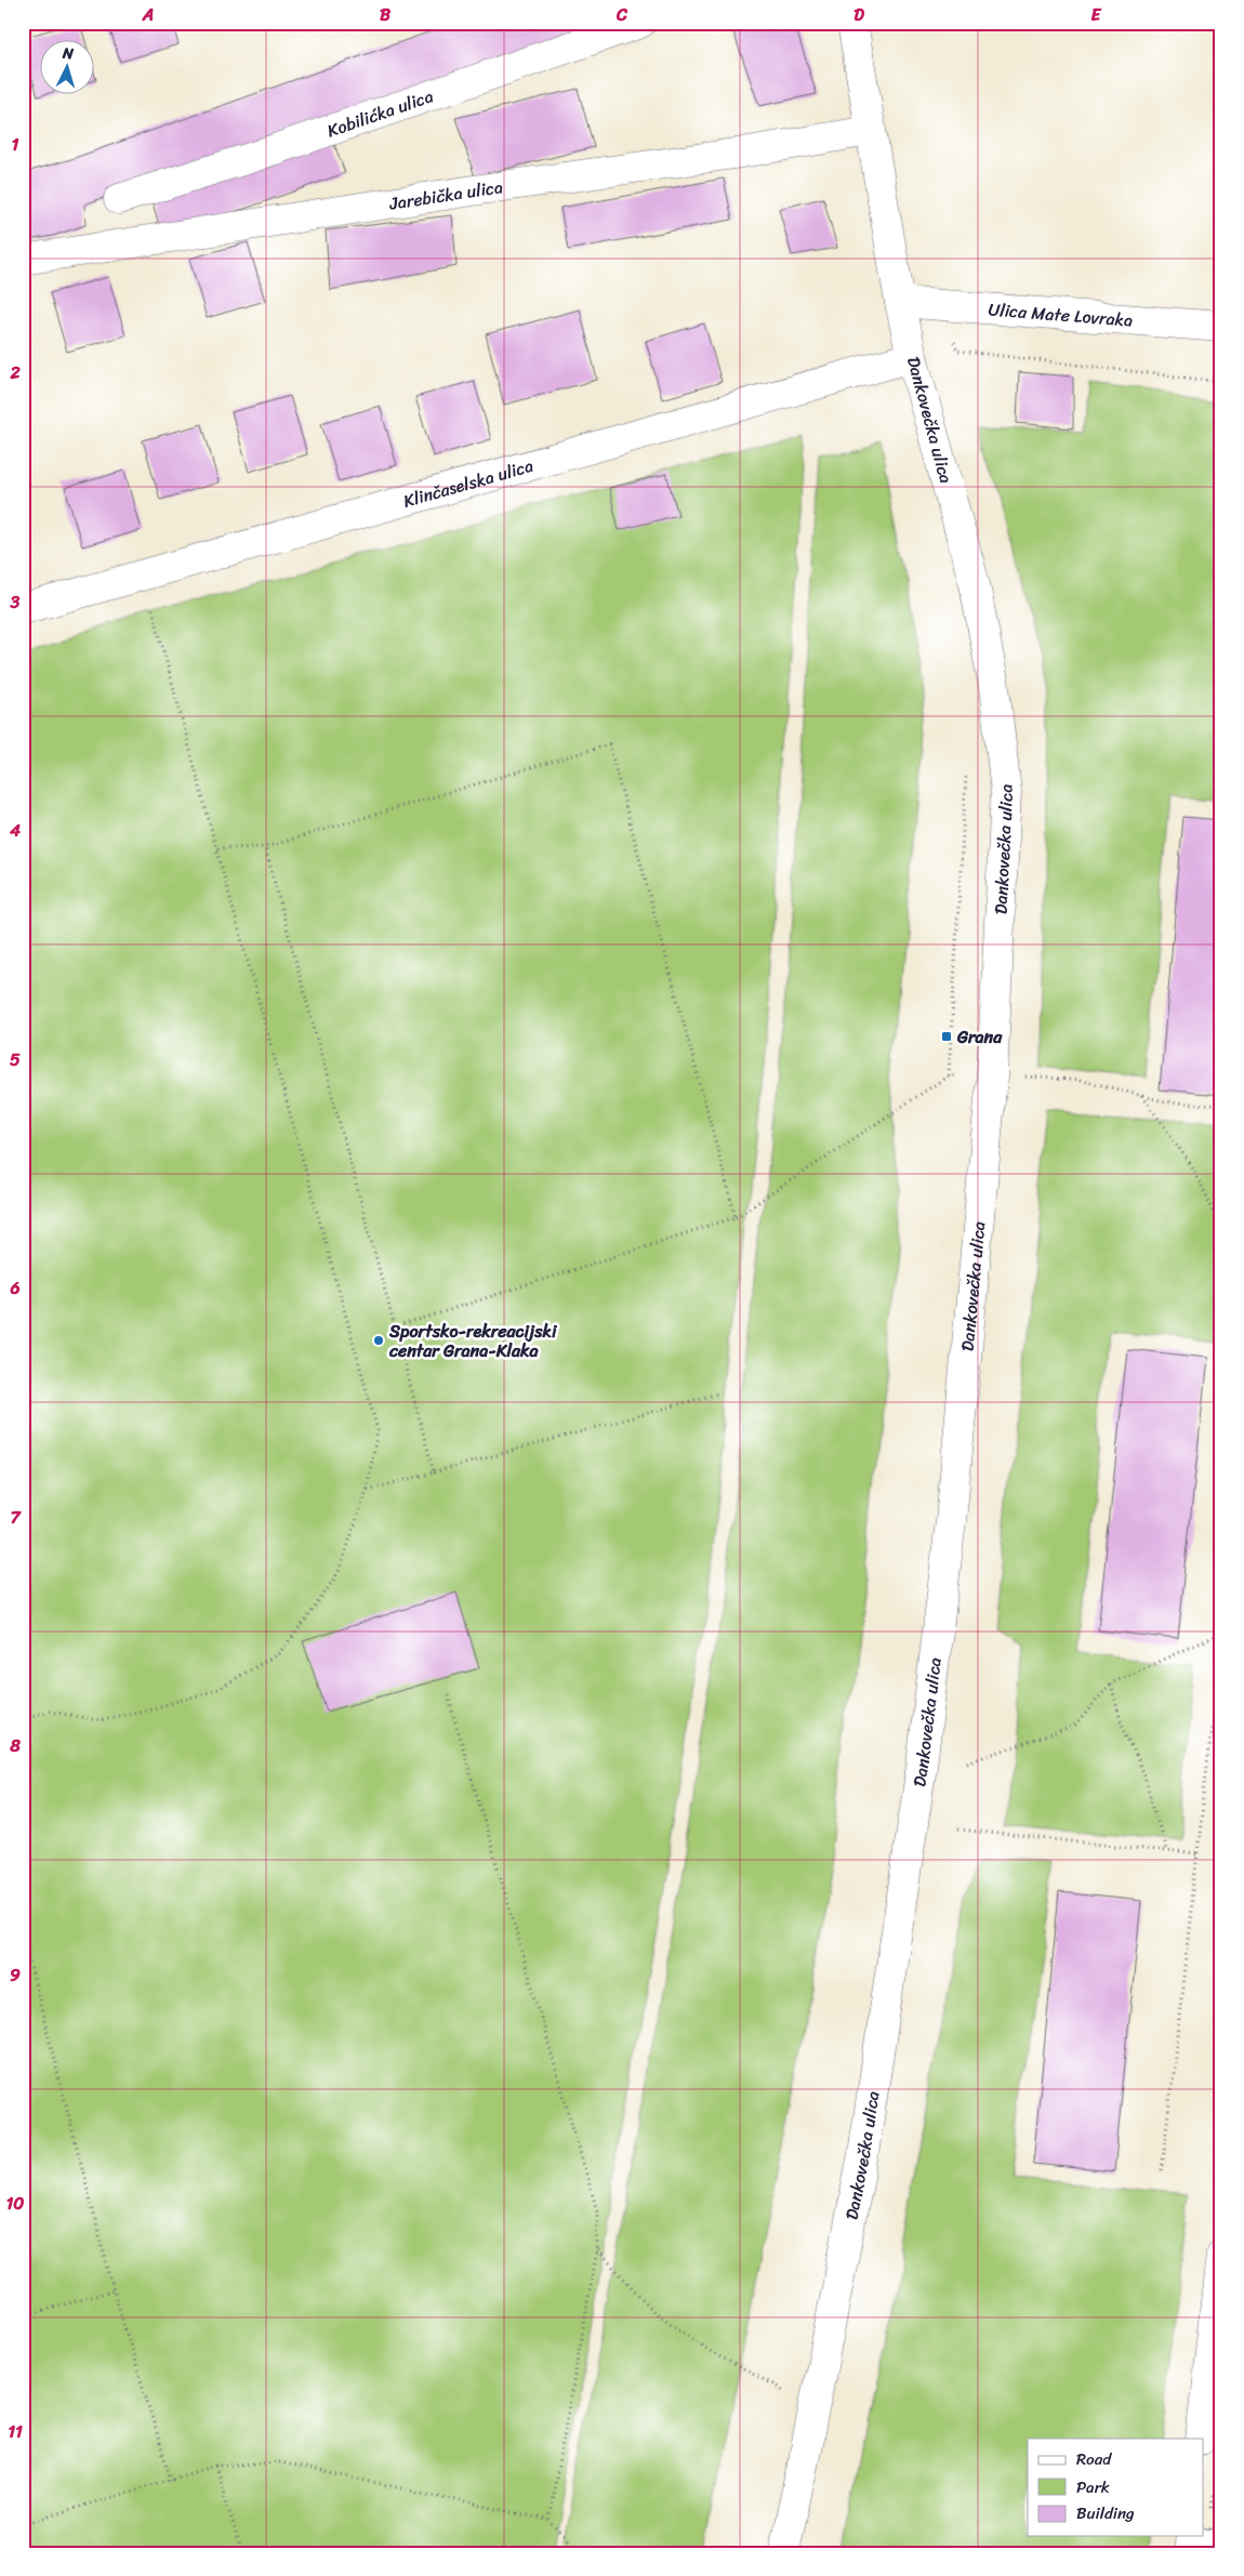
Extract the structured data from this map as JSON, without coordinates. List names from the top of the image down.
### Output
{
  "streets": {
    "street": [
      "Kobilićka ulica",
      "Jarebička ulica",
      "Ulica Mate Lovraka",
      "Dankovečka ulica",
      "Klinčaselska ulica"
    ]
  },
  "crossings": [
    ["Jarebička ulica", "Dankovečka ulica"],
    ["Ulica Mate Lovraka", "Dankovečka ulica"],
    ["Dankovečka ulica", "Klinčaselska ulica"]
  ],
  "places": {
    "transit": ["Grana"],
    "other": ["Sportsko-rekreacijski centar Grana-Klaka"]
  },
  "legend": ["Road", "Park", "Building"],
  "north": "top",
  "grid": {
    "columns": [
      "A",
      "B",
      "C",
      "D",
      "E"
    ],
    "rows": [
      "1",
      "2",
      "3",
      "4",
      "5",
      "6",
      "7",
      "8",
      "9",
      "10",
      "11"
    ]
  }
}
